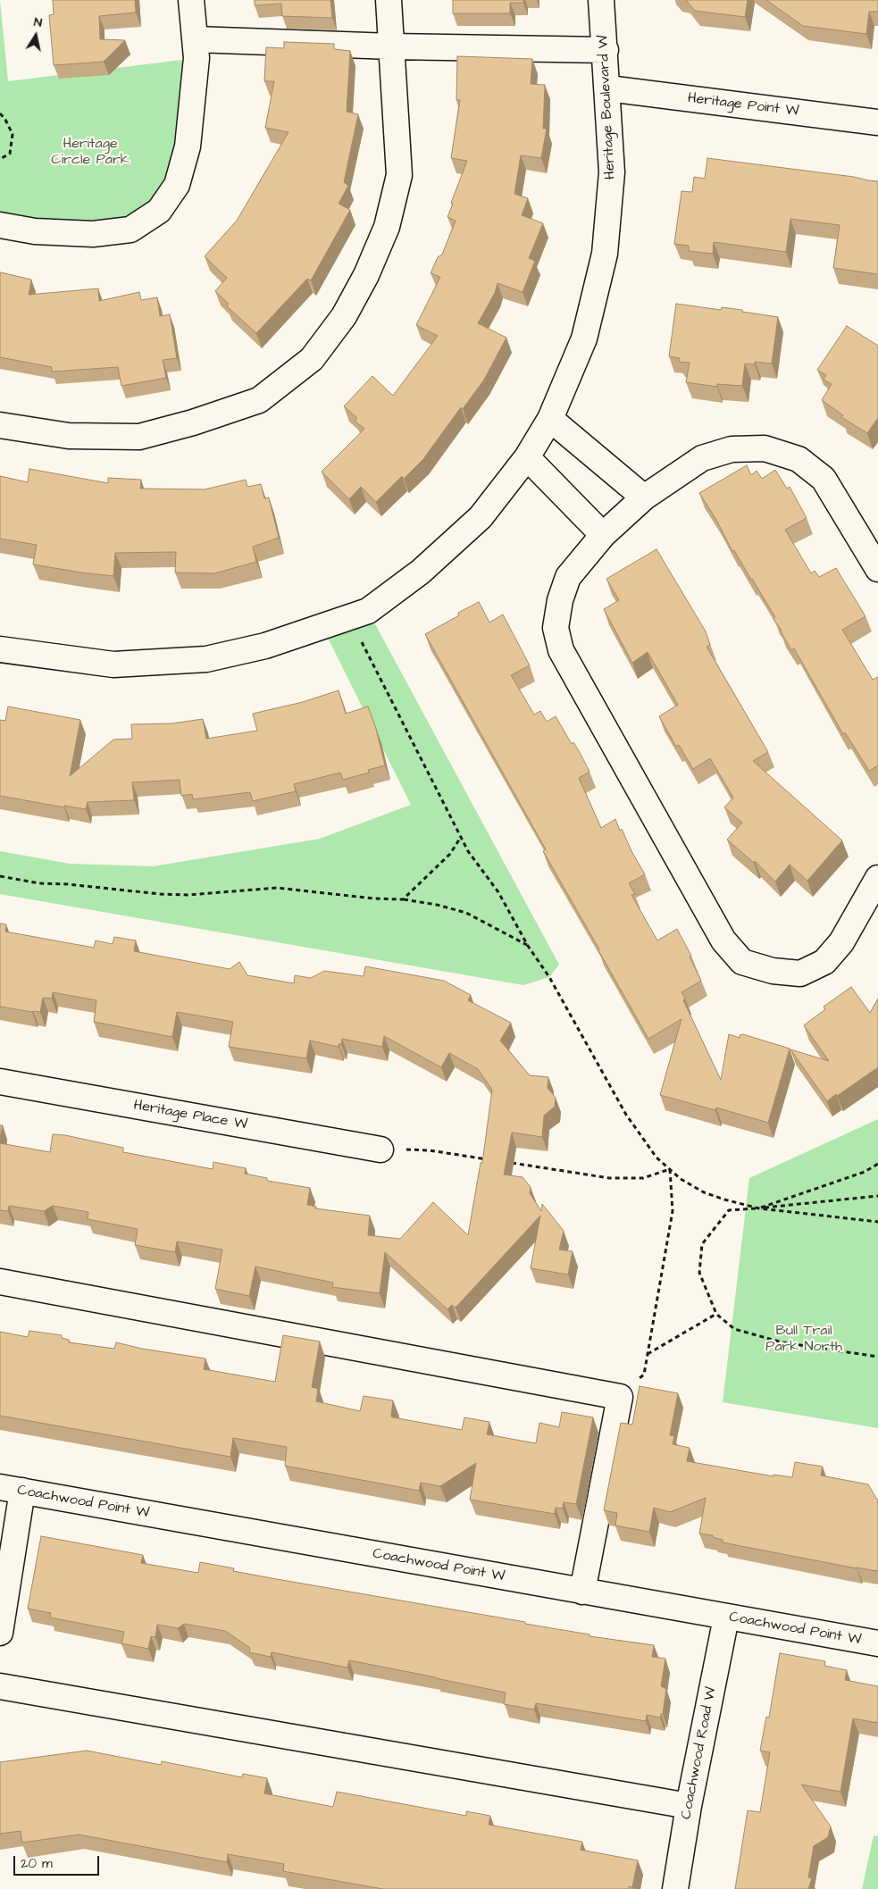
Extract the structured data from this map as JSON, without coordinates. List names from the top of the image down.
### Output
{
  "streets": {
    "street": [
      "Heritage Point W",
      "Heritage Boulevard W",
      "Heritage Place W",
      "Coachwood Point W",
      "Coachwood Road W"
    ]
  },
  "crossings": [
    ["Heritage Point W", "Heritage Boulevard W"],
    ["Coachwood Point W", "Coachwood Road W"]
  ],
  "parks": ["Heritage Circle Park", "Bull Trail Park North"],
  "scale_bar": "20 m",
  "north": "top"
}
